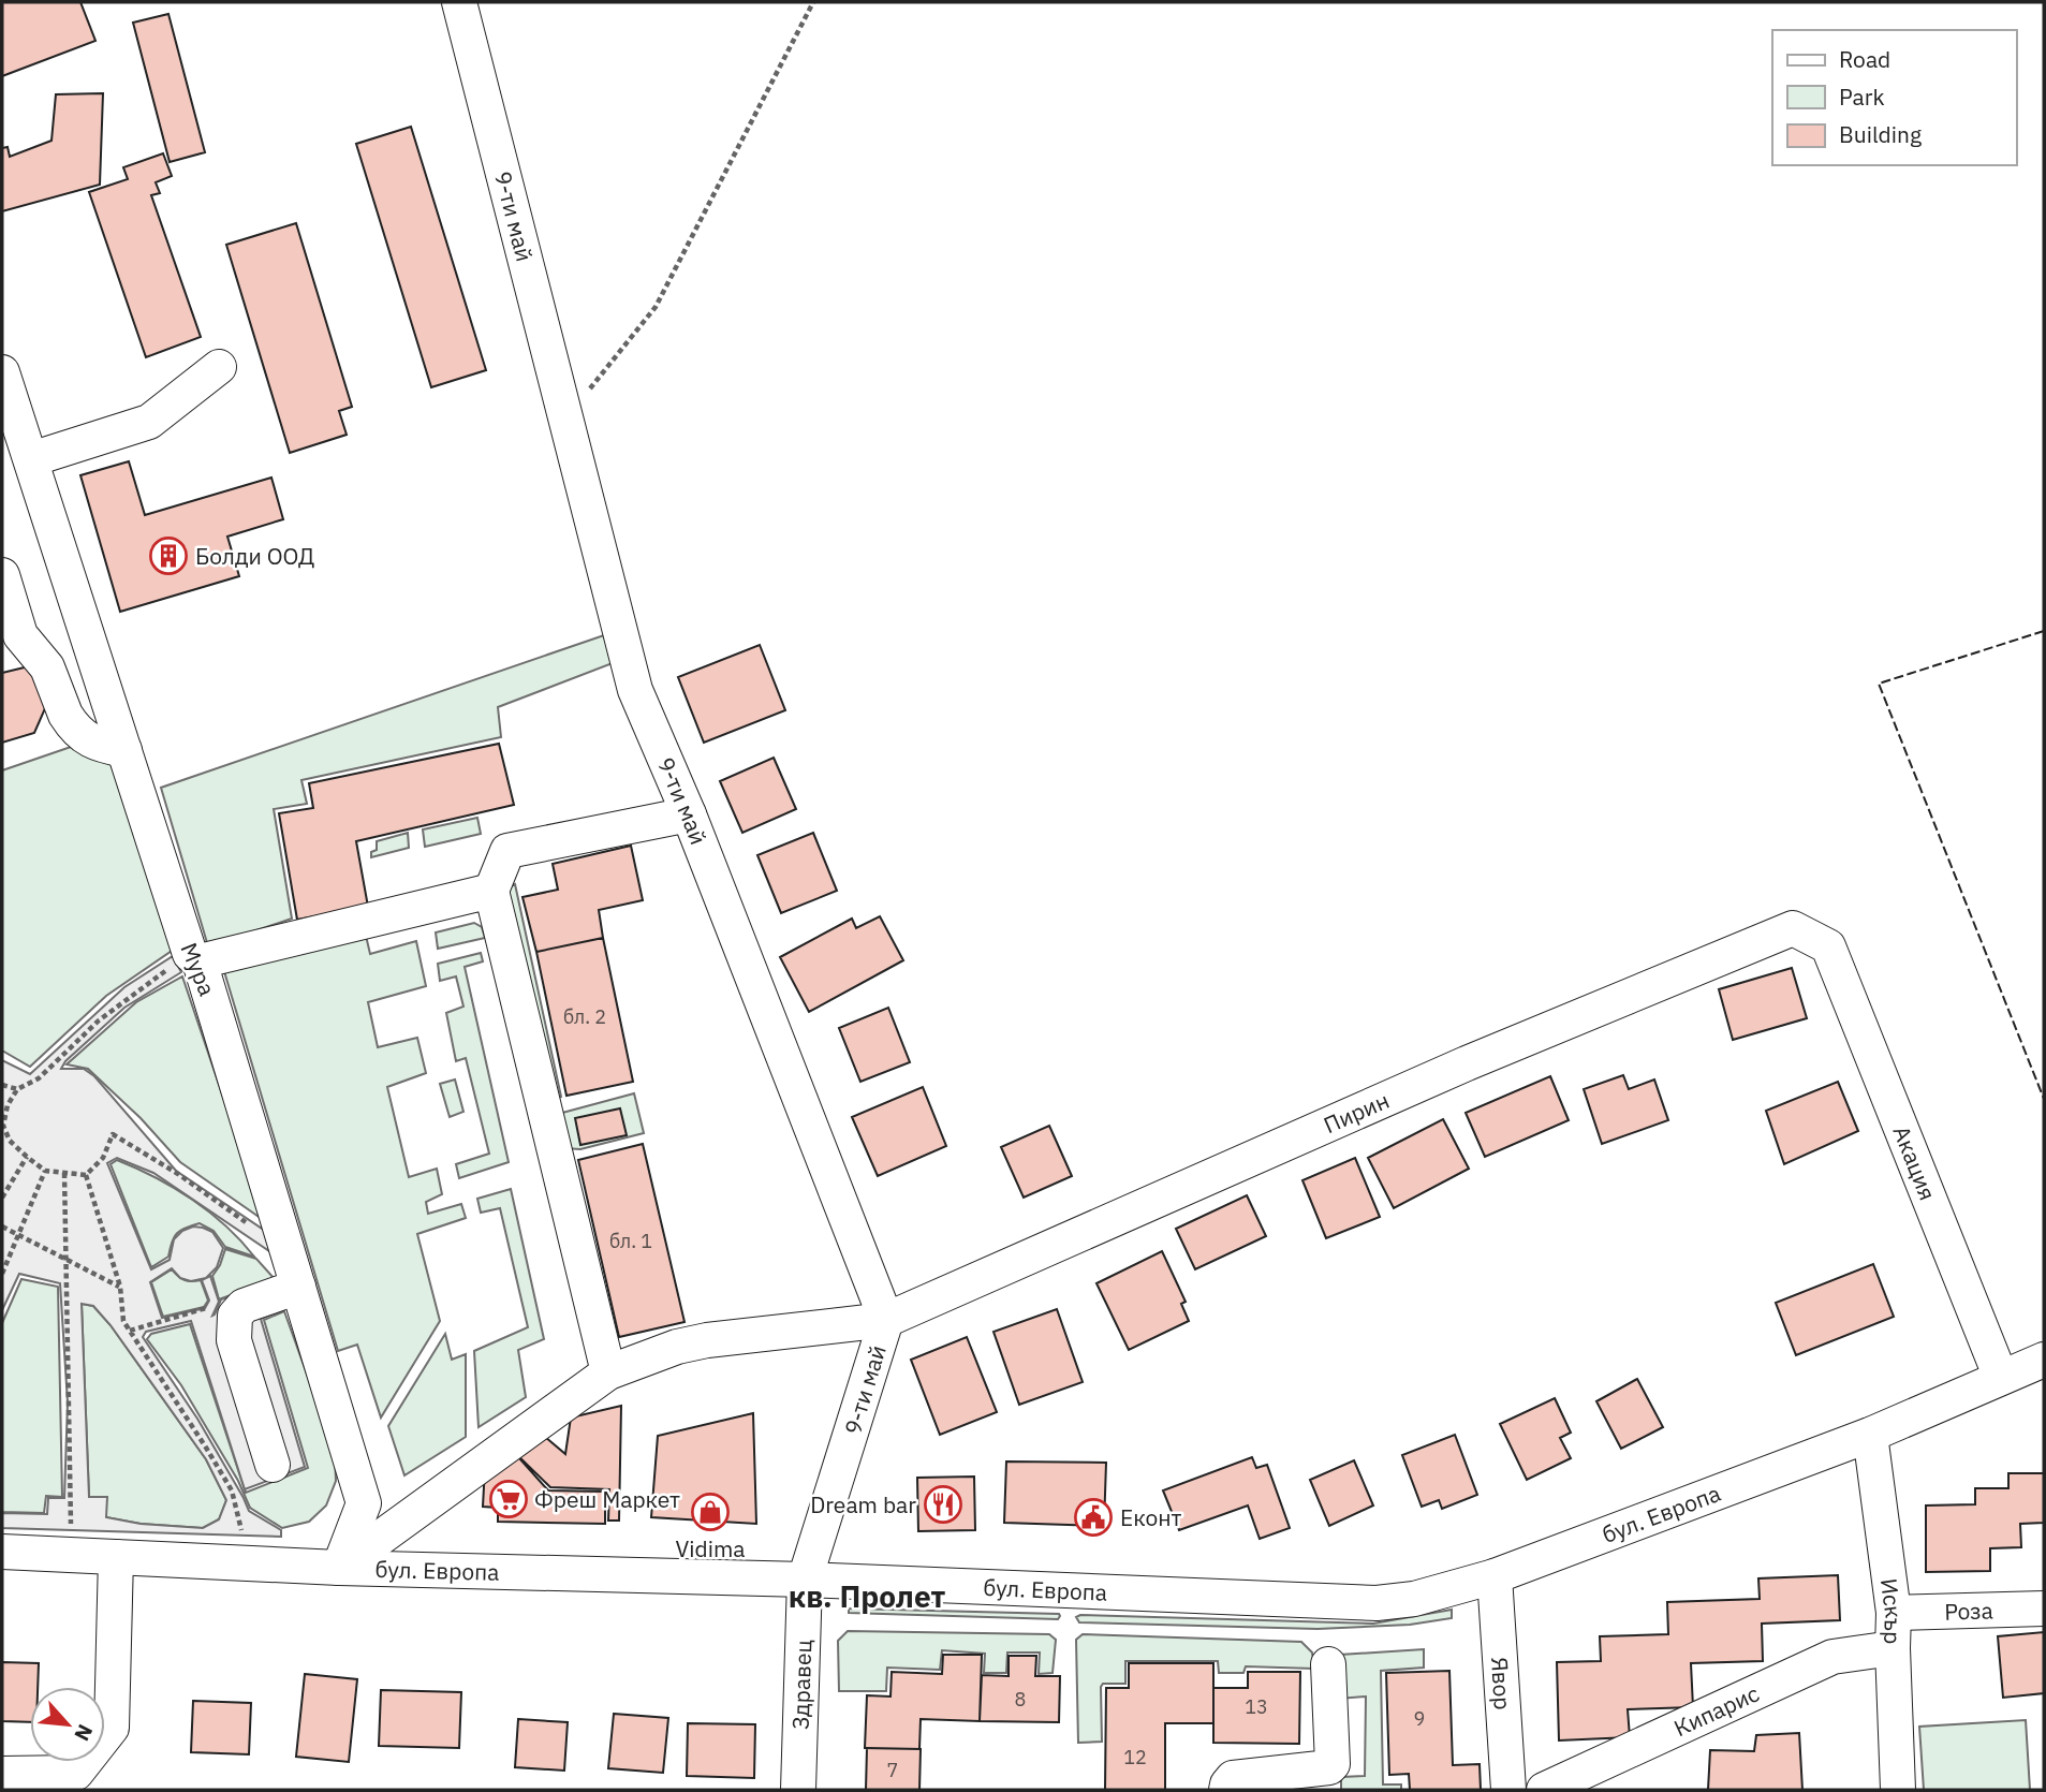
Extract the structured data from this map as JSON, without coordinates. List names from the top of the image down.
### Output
{
  "streets": {
    "street": [
      "9-ти май",
      "Мура",
      "Пирин",
      "Акация",
      "бул. Европа",
      "Роза",
      "Искър",
      "Явор",
      "Здравец",
      "Кипарис"
    ]
  },
  "crossings": [
    ["9-ти май", "Пирин"],
    ["9-ти май", "бул. Европа"],
    ["9-ти май", "Здравец"],
    ["Мура", "Пирин"],
    ["Мура", "бул. Европа"],
    ["Пирин", "Акация"],
    ["Пирин", "бул. Европа"],
    ["Акация", "бул. Европа"],
    ["бул. Европа", "Искър"],
    ["бул. Европа", "Явор"],
    ["бул. Европа", "Здравец"],
    ["Роза", "Искър"],
    ["Искър", "Кипарис"]
  ],
  "districts": ["кв. Пролет"],
  "places": {
    "building": ["Болди ООД"],
    "supermarket": ["Фреш Маркет"],
    "restaurant": ["Dream bar"],
    "shop": ["Vidima"],
    "public building": ["Еконт"]
  },
  "house_numbers": [
    "бл. 2",
    "бл. 1",
    "8",
    "13",
    "9",
    "12",
    "7"
  ],
  "legend": ["Road", "Park", "Building"],
  "north": "bottom right"
}
